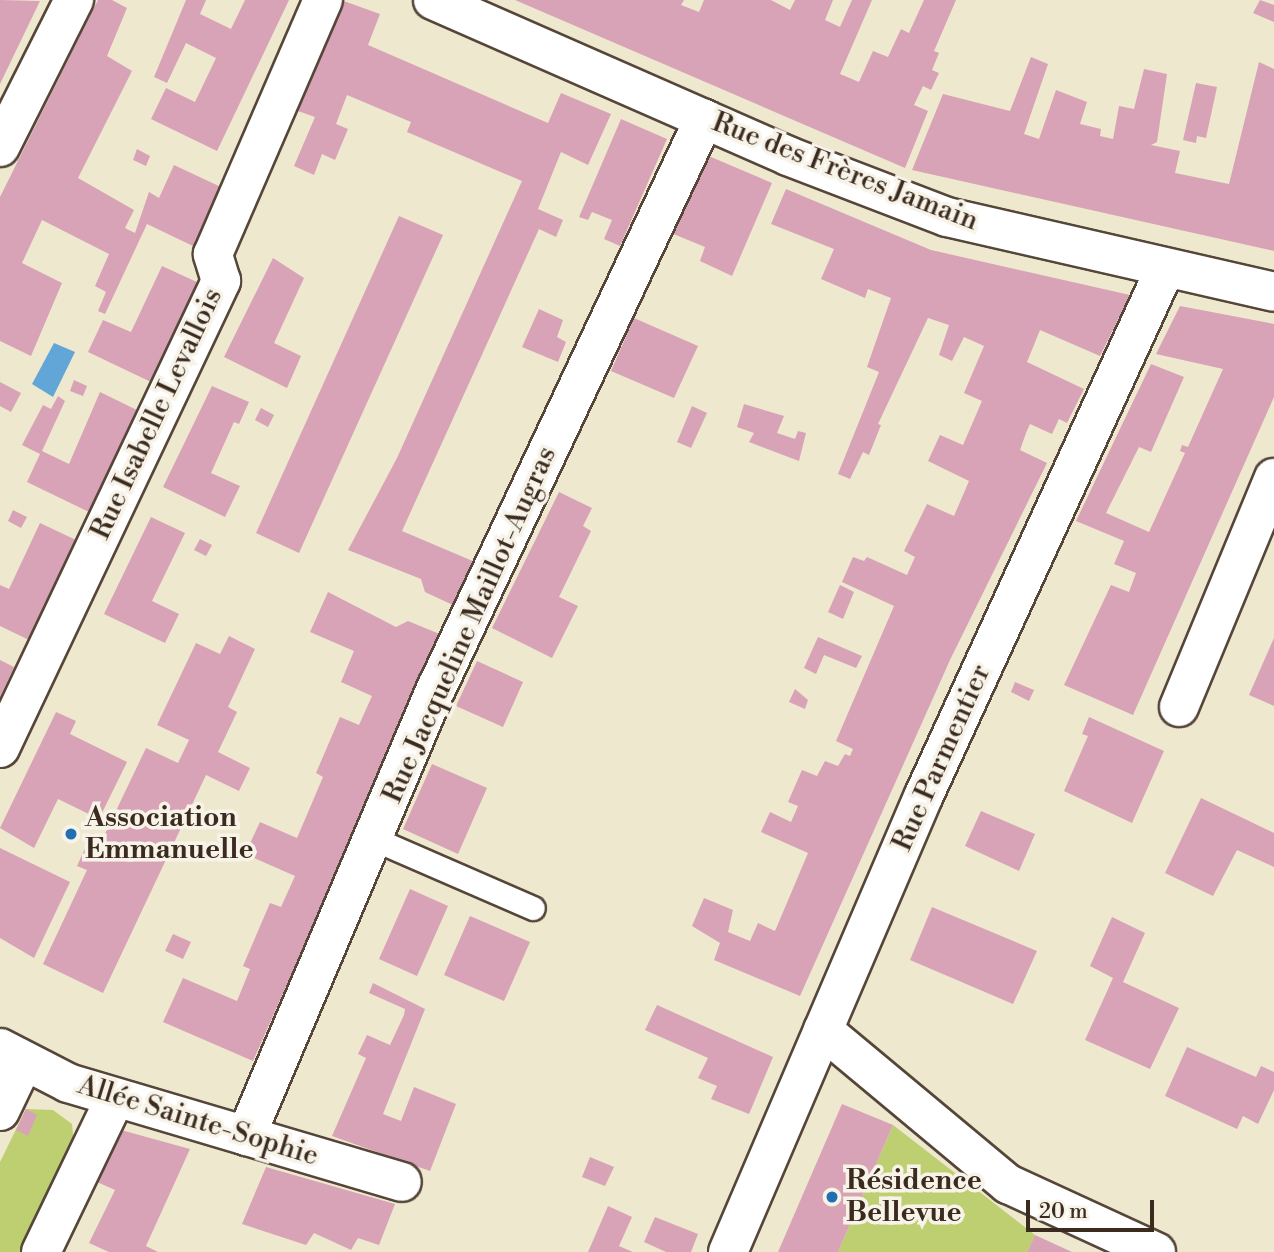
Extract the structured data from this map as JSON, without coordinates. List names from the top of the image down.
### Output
{
  "streets": {
    "street": [
      "Rue des Frères Jamain",
      "Rue Isabelle Levallois",
      "Rue Jacqueline Maillot-Augras",
      "Rue Parmentier",
      "Allée Sainte-Sophie"
    ]
  },
  "crossings": [
    ["Rue des Frères Jamain", "Rue Jacqueline Maillot-Augras"],
    ["Rue des Frères Jamain", "Rue Parmentier"],
    ["Rue Jacqueline Maillot-Augras", "Allée Sainte-Sophie"]
  ],
  "places": ["Association Emmanuelle", "Résidence Bellevue"],
  "scale_bar": "20 m"
}
